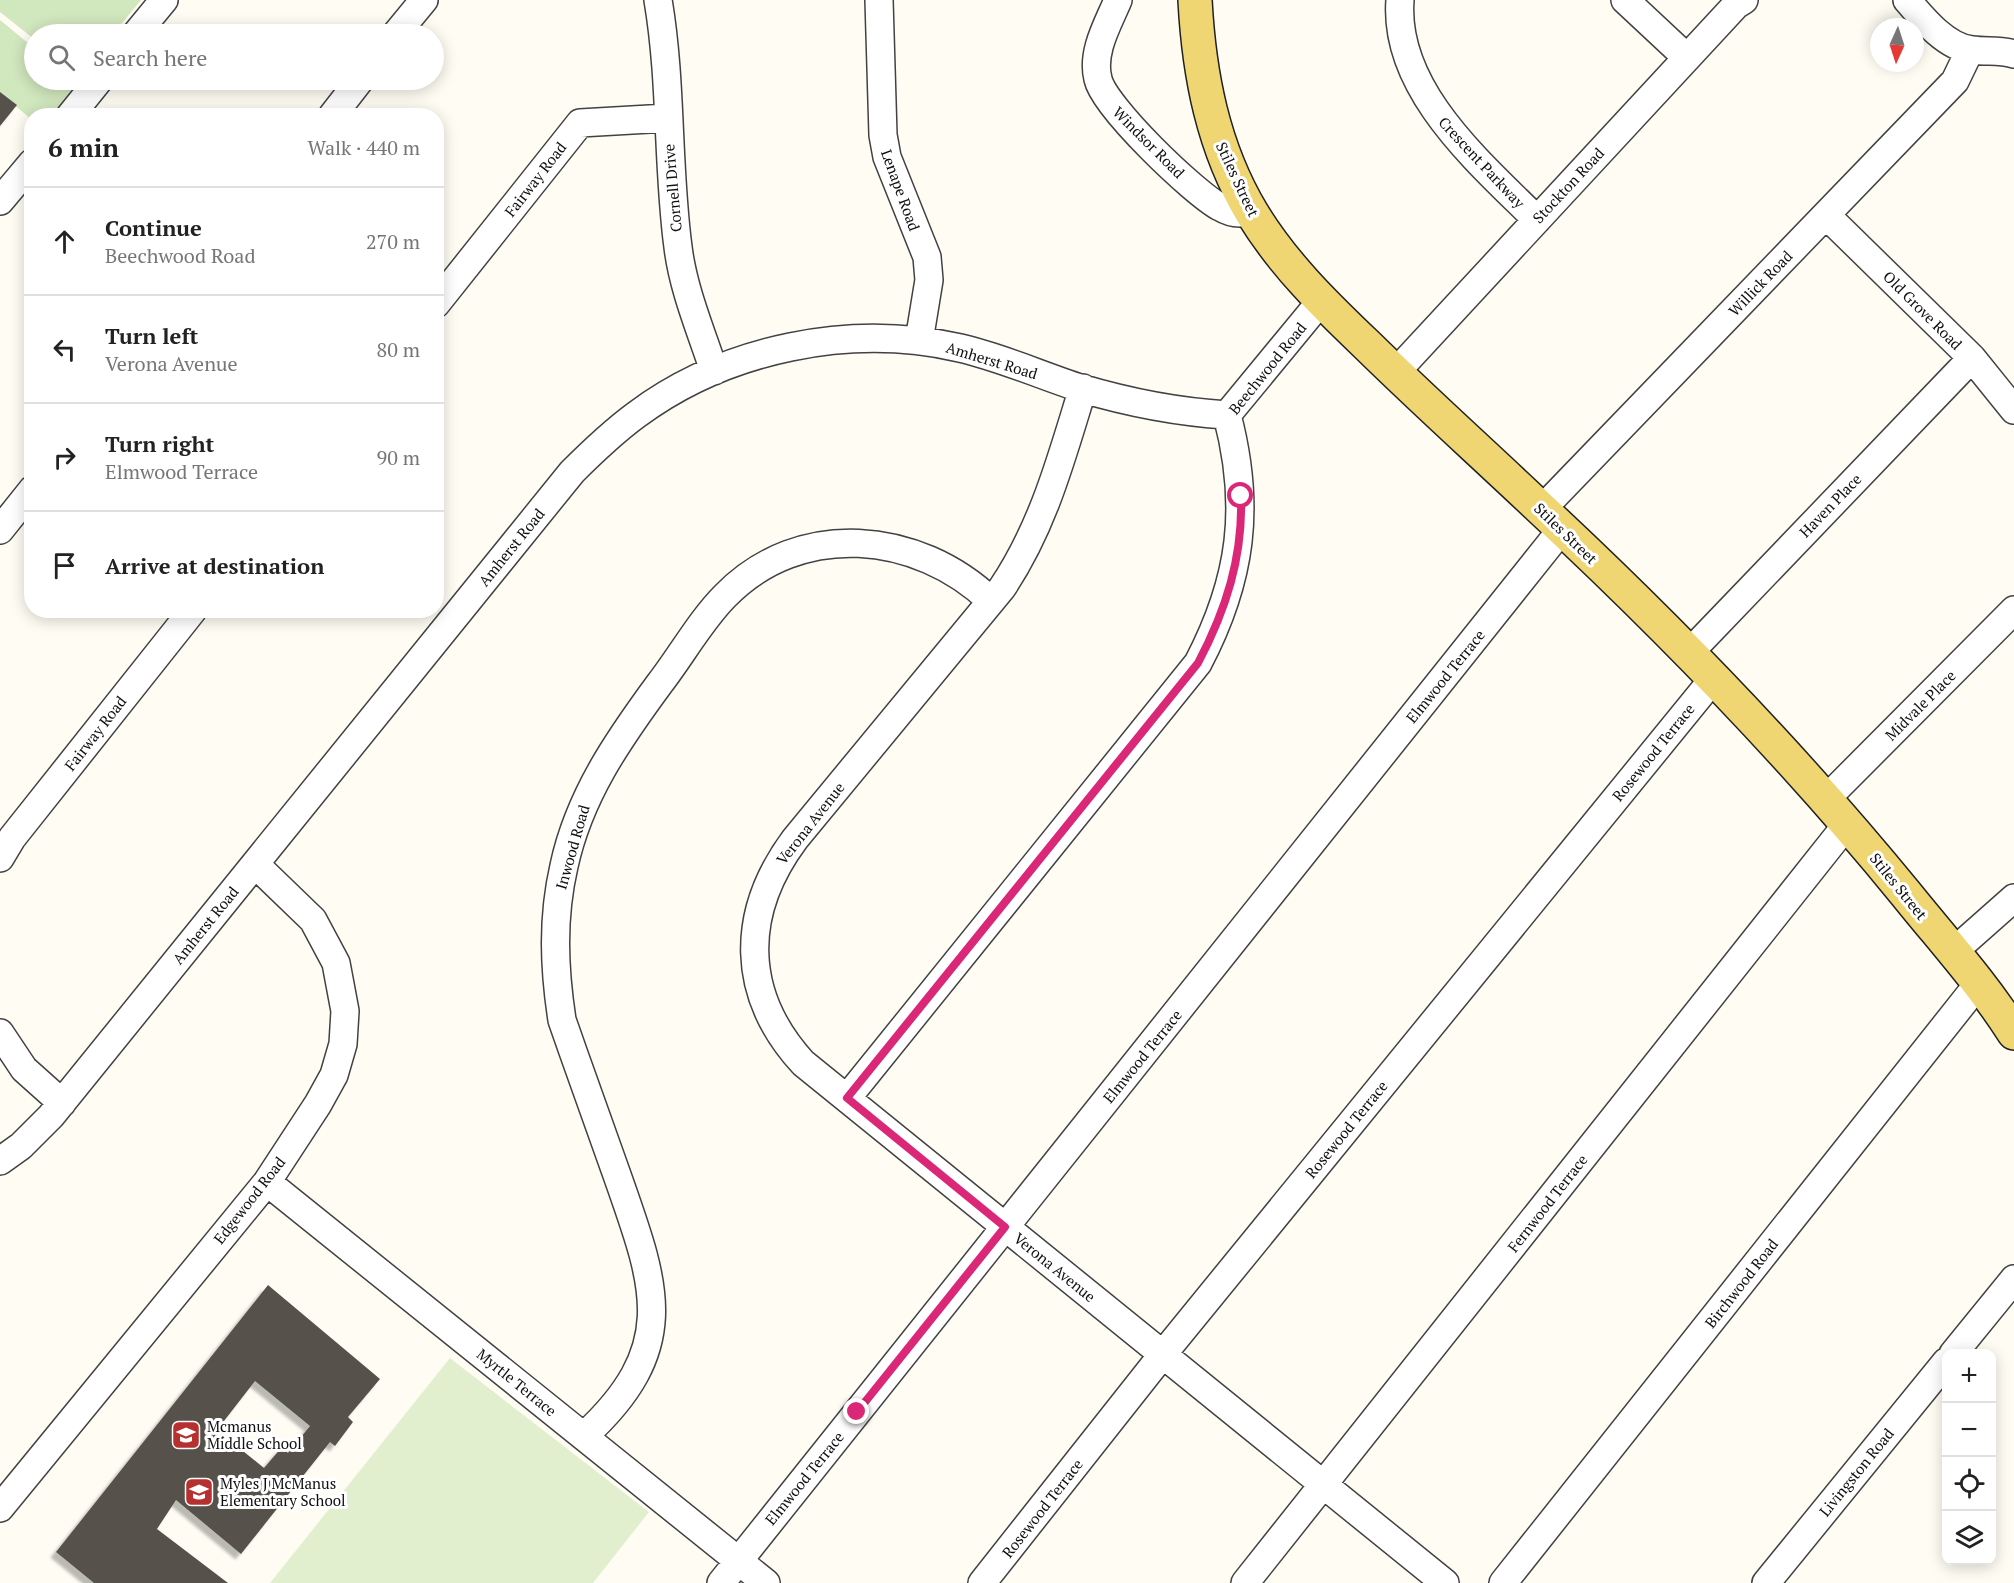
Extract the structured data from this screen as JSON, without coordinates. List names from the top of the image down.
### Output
{
  "streets": {
    "main road": ["Stiles Street"],
    "street": [
      "Windsor Road",
      "Crescent Parkway",
      "Fairway Road",
      "Stockton Road",
      "Cornell Drive",
      "Lenape Road",
      "Willick Road",
      "Old Grove Road",
      "Amherst Road",
      "Beechwood Road",
      "Haven Place",
      "Elmwood Terrace",
      "Midvale Place",
      "Rosewood Terrace",
      "Verona Avenue",
      "Inwood Road",
      "Edgewood Road",
      "Fernwood Terrace",
      "Birchwood Road",
      "Myrtle Terrace",
      "Livingston Road"
    ]
  },
  "crossings": [
    ["Windsor Road", "Stiles Street"],
    ["Crescent Parkway", "Stockton Road"],
    ["Fairway Road", "Cornell Drive"],
    ["Stiles Street", "Stockton Road"],
    ["Stiles Street", "Willick Road"],
    ["Stiles Street", "Beechwood Road"],
    ["Stiles Street", "Haven Place"],
    ["Stiles Street", "Elmwood Terrace"],
    ["Stiles Street", "Midvale Place"],
    ["Stiles Street", "Rosewood Terrace"],
    ["Stiles Street", "Fernwood Terrace"],
    ["Stiles Street", "Birchwood Road"],
    ["Cornell Drive", "Amherst Road"],
    ["Lenape Road", "Amherst Road"],
    ["Willick Road", "Old Grove Road"],
    ["Willick Road", "Elmwood Terrace"],
    ["Old Grove Road", "Haven Place"],
    ["Amherst Road", "Beechwood Road"],
    ["Amherst Road", "Verona Avenue"],
    ["Amherst Road", "Edgewood Road"],
    ["Beechwood Road", "Verona Avenue"],
    ["Elmwood Terrace", "Verona Avenue"],
    ["Elmwood Terrace", "Myrtle Terrace"],
    ["Rosewood Terrace", "Verona Avenue"],
    ["Verona Avenue", "Inwood Road"],
    ["Verona Avenue", "Fernwood Terrace"],
    ["Inwood Road", "Myrtle Terrace"],
    ["Edgewood Road", "Myrtle Terrace"]
  ],
  "places": {
    "school or university": ["Mcmanus Middle School", "Myles J McManus Elementary School"]
  },
  "north": "bottom",
  "page": {
    "search": "Search here",
    "heading": ["6 min", "Walk · 440 m"],
    "list": [
      ["Continue", "Beechwood Road", "270 m"],
      ["Turn left", "Verona Avenue", "80 m"],
      ["Turn right", "Elmwood Terrace", "90 m"],
      "Arrive at destination"
    ],
    "map_buttons": ["+", "−"]
  }
}
